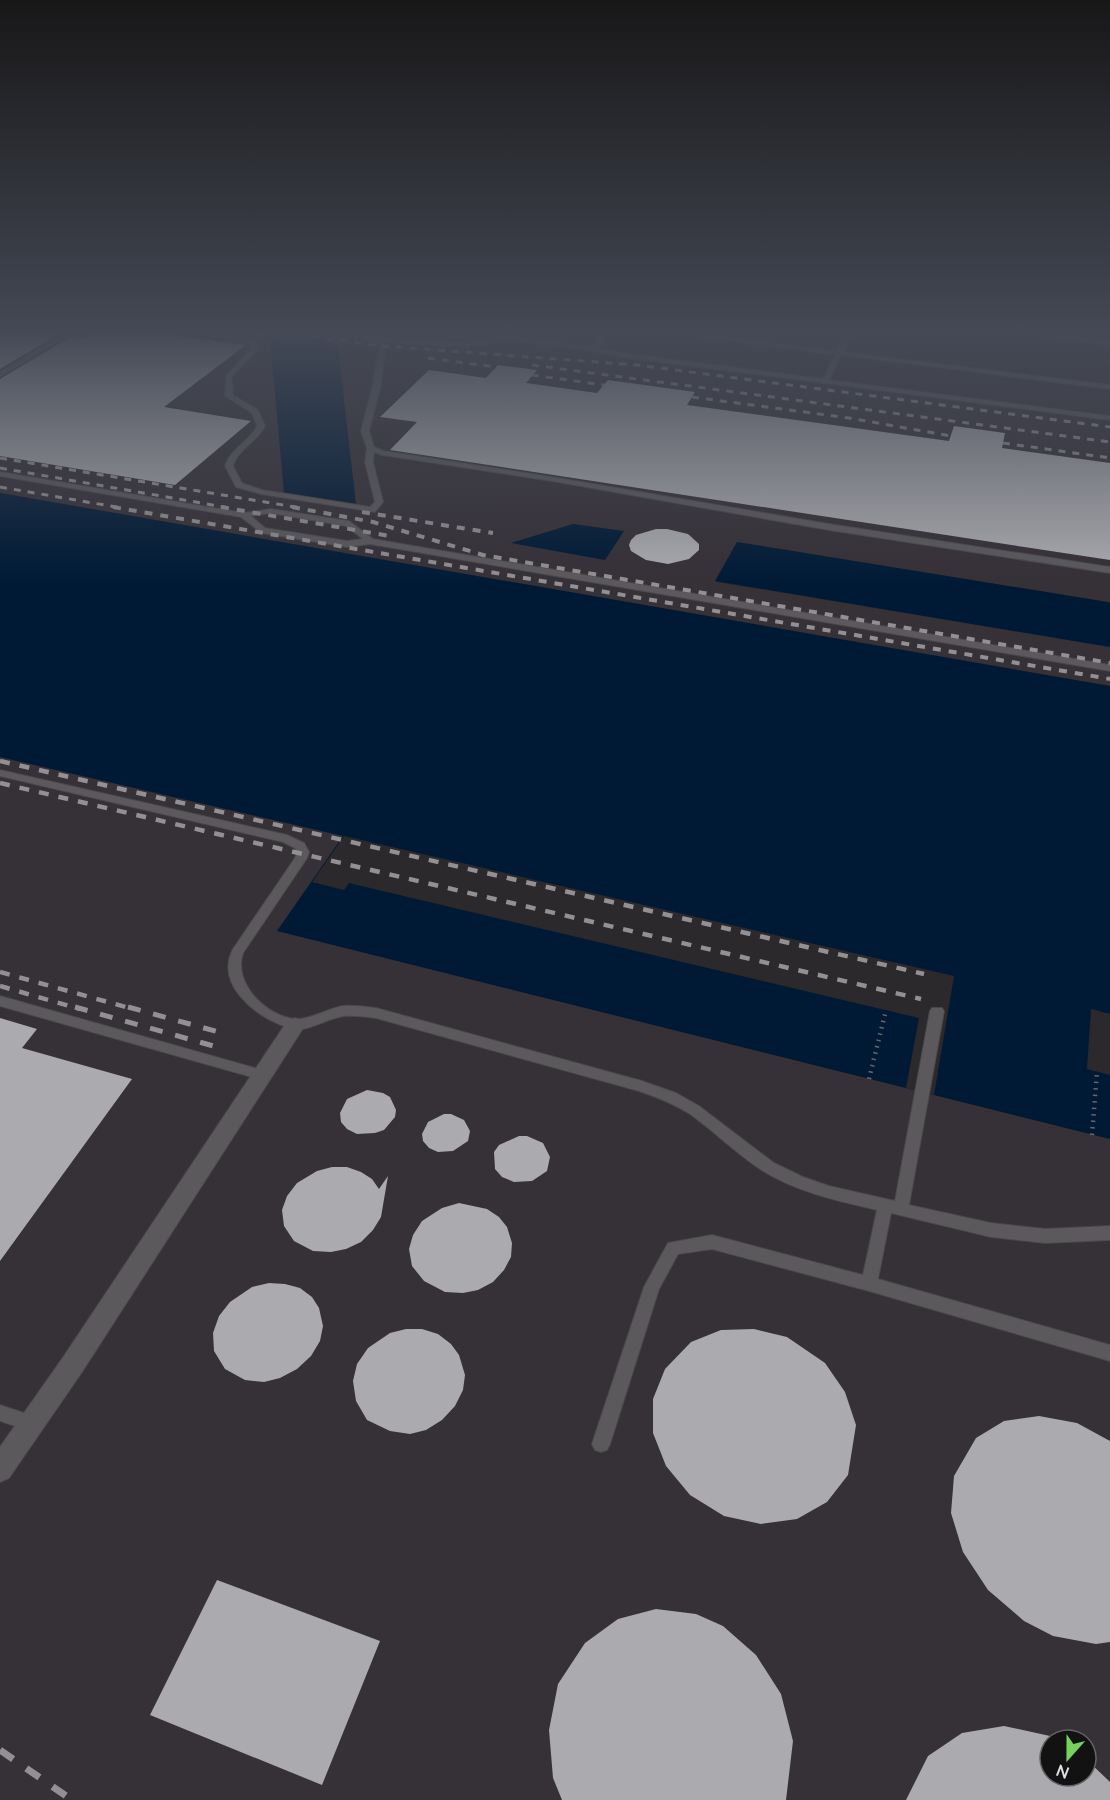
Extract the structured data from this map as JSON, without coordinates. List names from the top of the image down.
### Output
{
  "north": "bottom"
}
